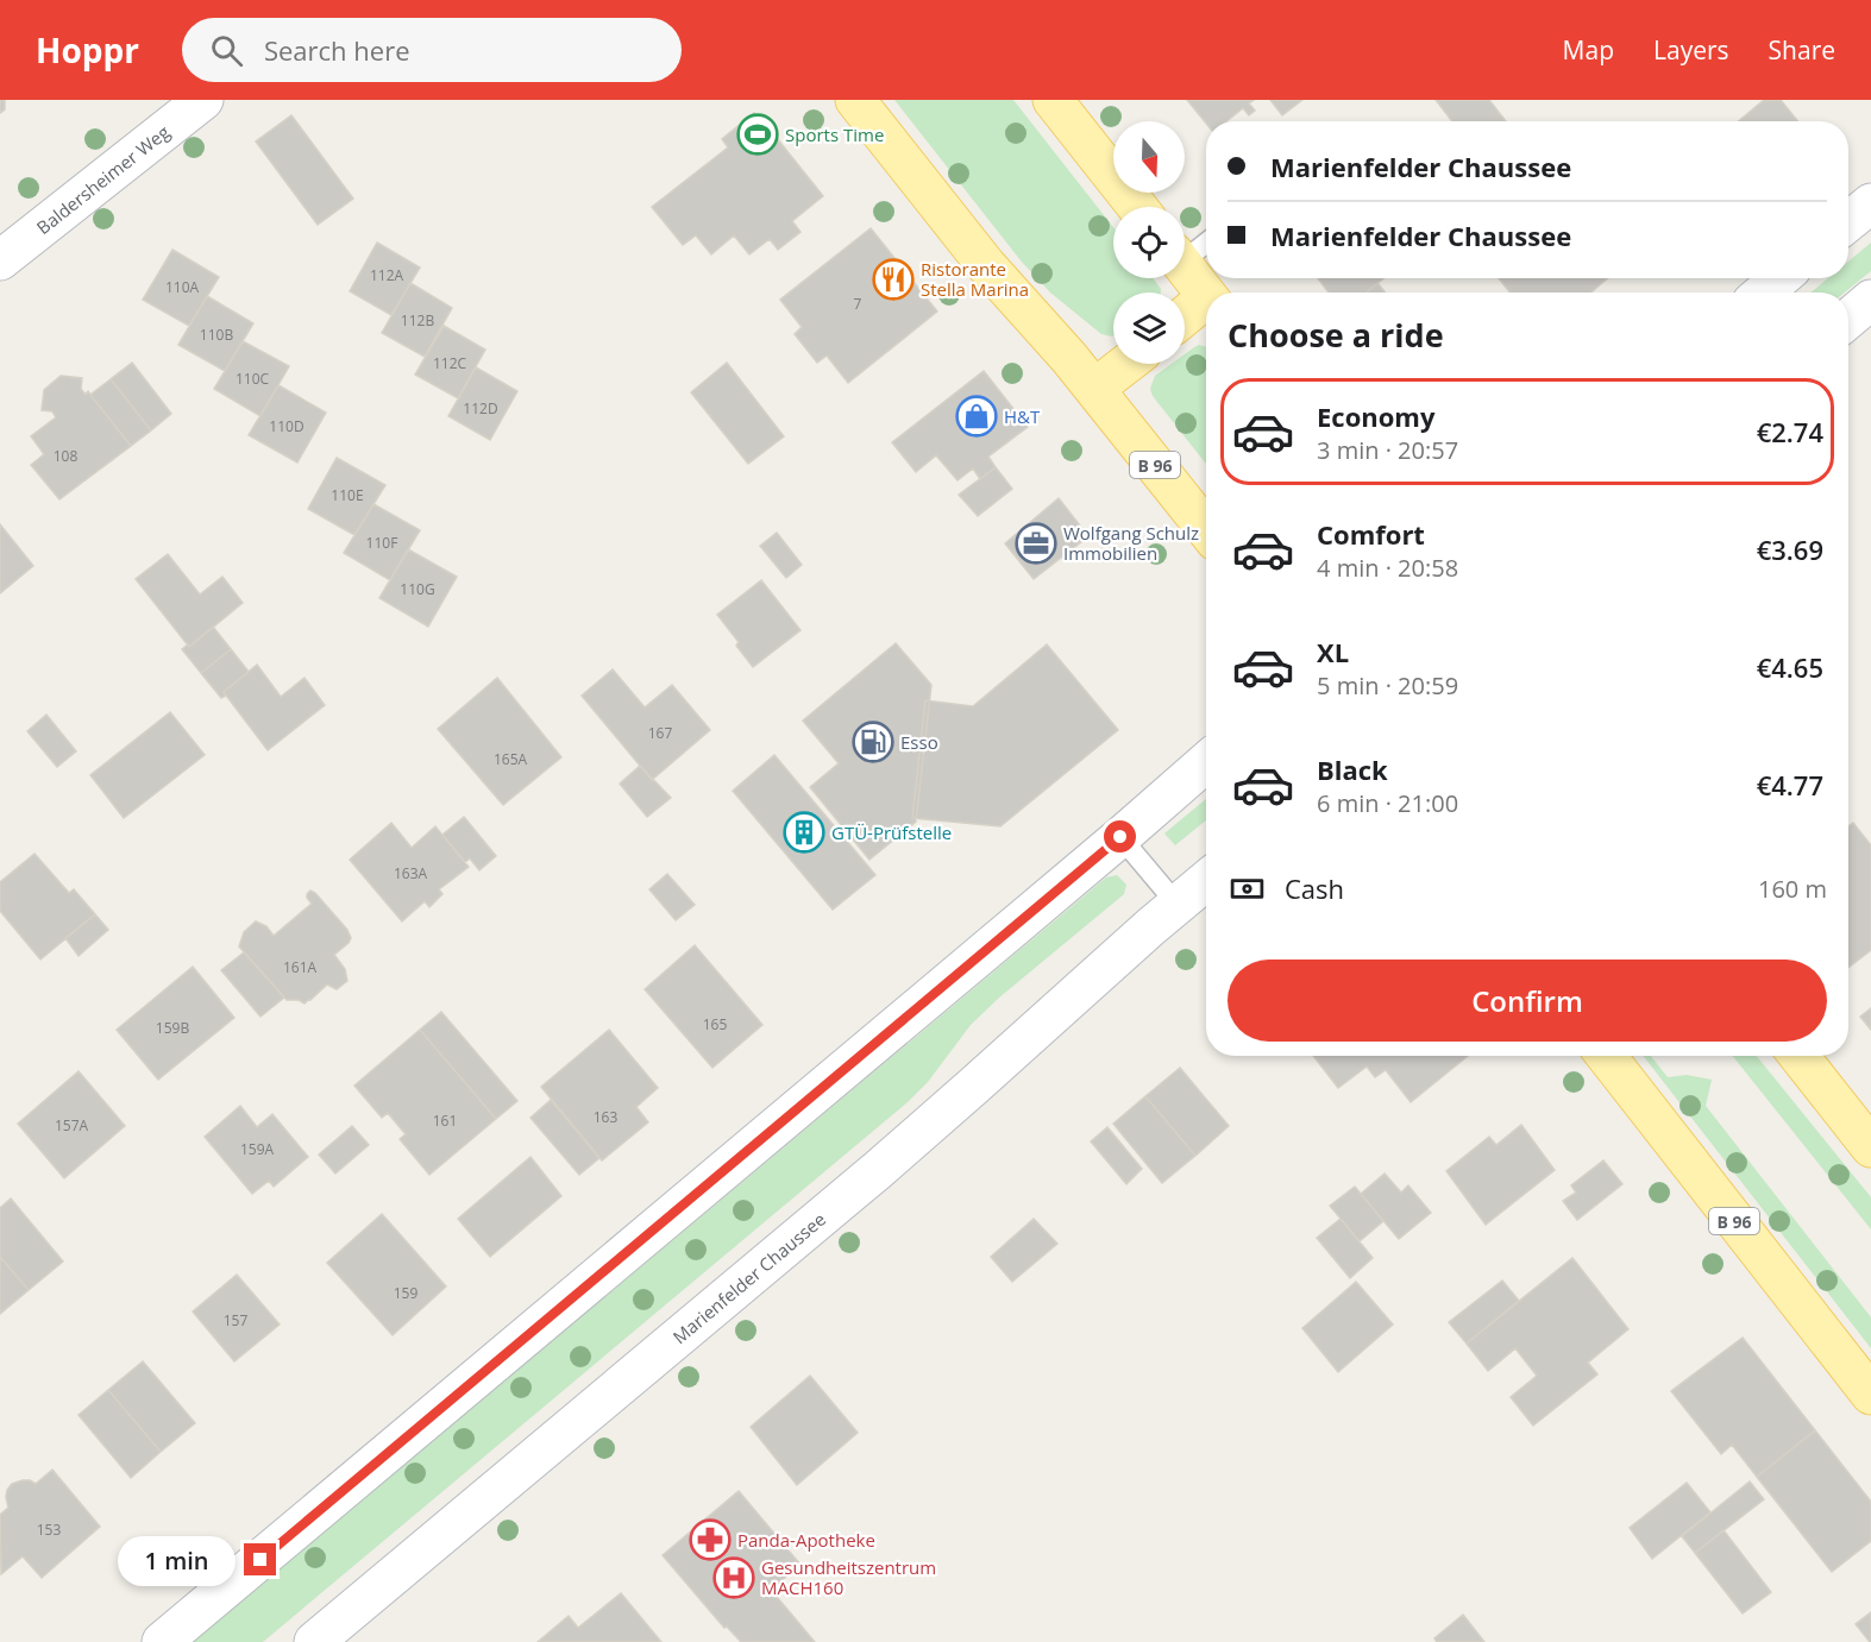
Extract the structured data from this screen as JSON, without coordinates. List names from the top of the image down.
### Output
{
  "streets": {
    "main road": ["Baldersheimer Weg", "B 96", "Marienfelder Chaussee"]
  },
  "places": {
    "sports": ["Sports Time"],
    "restaurant": ["Ristorante Stella Marina"],
    "shop": ["H&T"],
    "office": ["Wolfgang Schulz Immobilien"],
    "fuel station": ["Esso"],
    "building": ["GTÜ-Prüfstelle"],
    "pharmacy": ["Panda-Apotheke"],
    "hospital": ["Gesundheitszentrum MACH160"]
  },
  "house_numbers": [
    "112A",
    "110A",
    "7",
    "112B",
    "110B",
    "112C",
    "110C",
    "112D",
    "110D",
    "108",
    "110E",
    "110F",
    "110G",
    "167",
    "165A",
    "163A",
    "161A",
    "165",
    "159B",
    "163",
    "161",
    "157A",
    "159A",
    "159",
    "157",
    "153"
  ],
  "north": "bottom",
  "page": {
    "header": "Hoppr",
    "search": "Search here",
    "nav": ["Map", "Layers", "Share"],
    "banner": ["Marienfelder Chaussee", "Marienfelder Chaussee"],
    "heading": "Choose a ride",
    "list": [
      {
        "name": "Economy",
        "note": "3 min · 20:57",
        "value": "€2.74"
      },
      {
        "name": "Comfort",
        "note": "4 min · 20:58",
        "value": "€3.69"
      },
      {
        "name": "XL",
        "note": "5 min · 20:59",
        "value": "€4.65"
      },
      {
        "name": "Black",
        "note": "6 min · 21:00",
        "value": "€4.77"
      }
    ],
    "pay": ["Cash", "160 m"],
    "buttons": "Confirm",
    "bubble": "1 min"
  }
}
